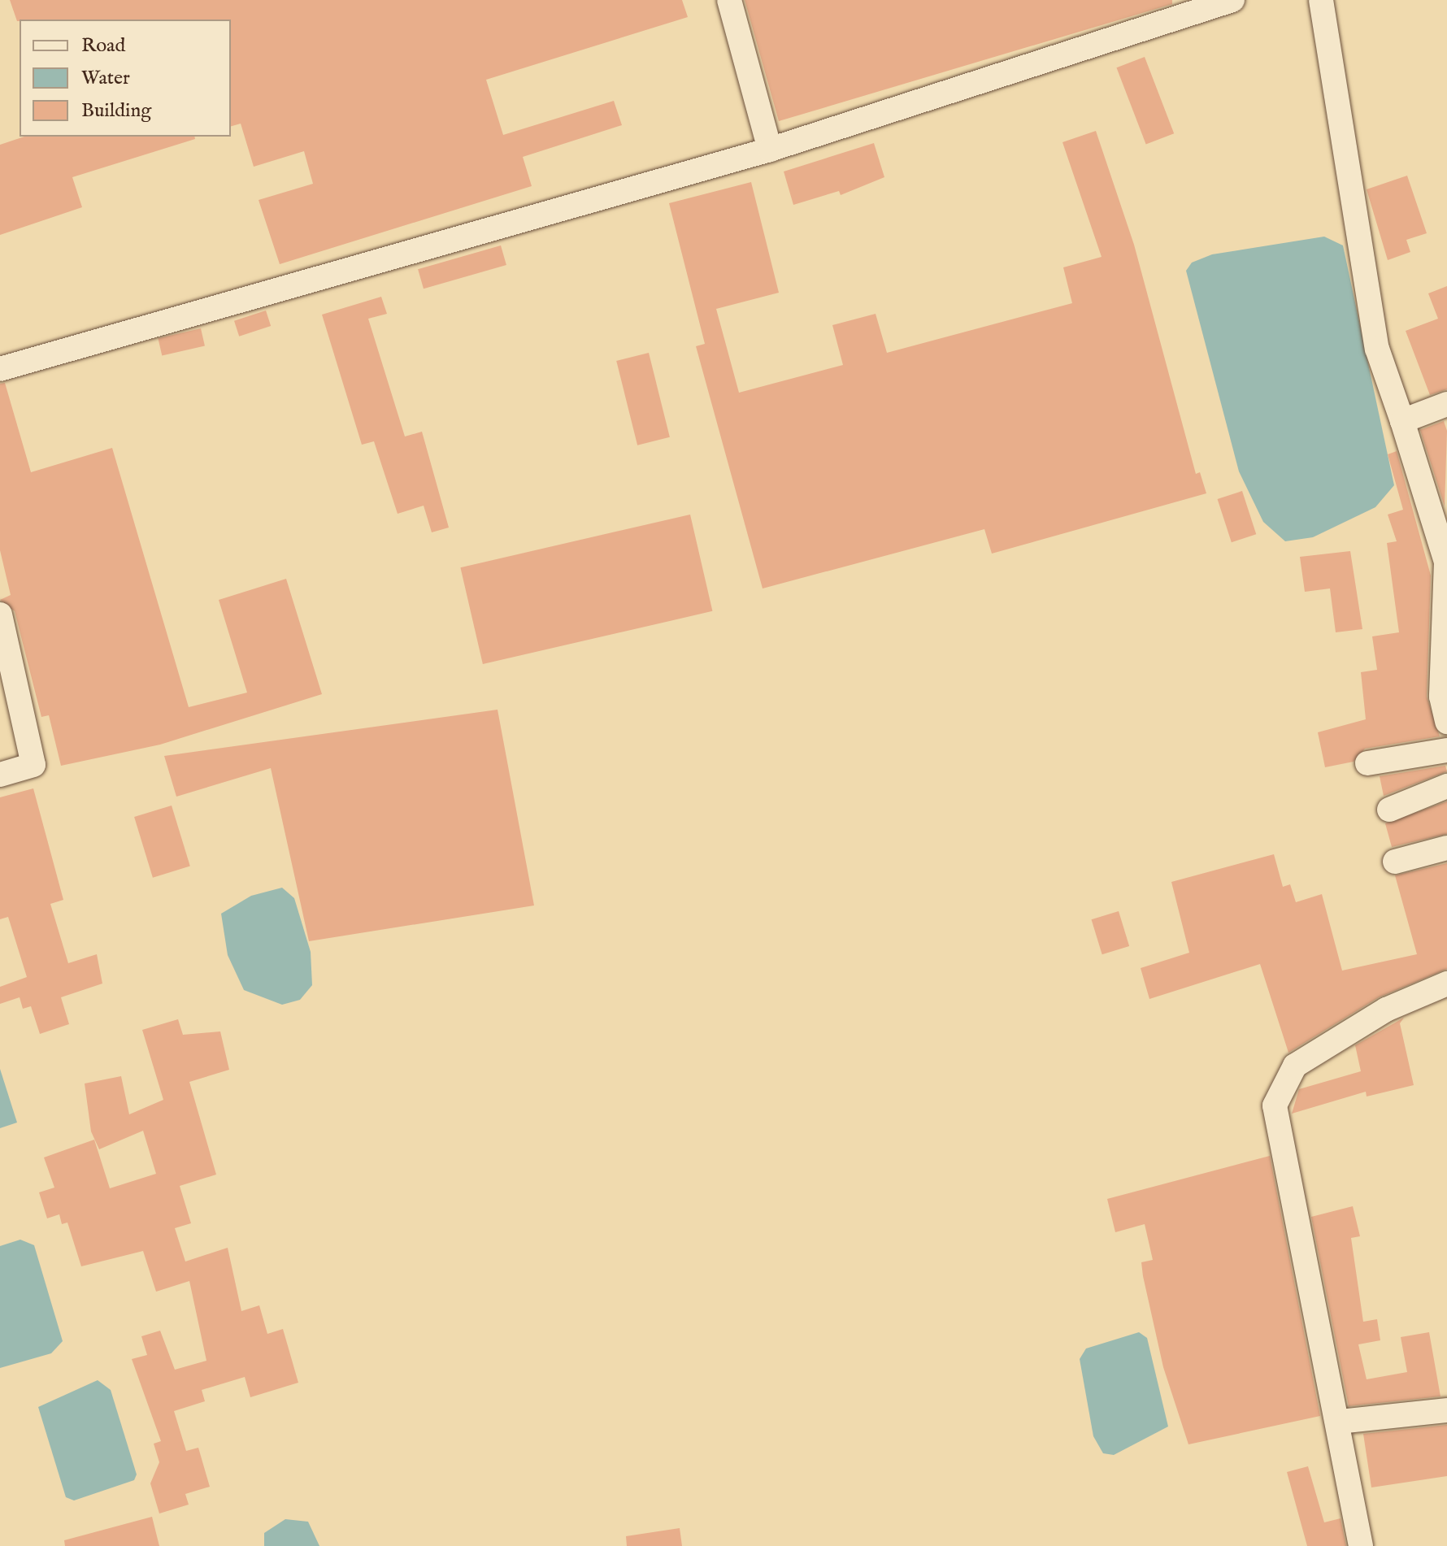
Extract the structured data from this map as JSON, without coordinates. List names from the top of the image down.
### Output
{
  "legend": ["Road", "Water", "Building"]
}
